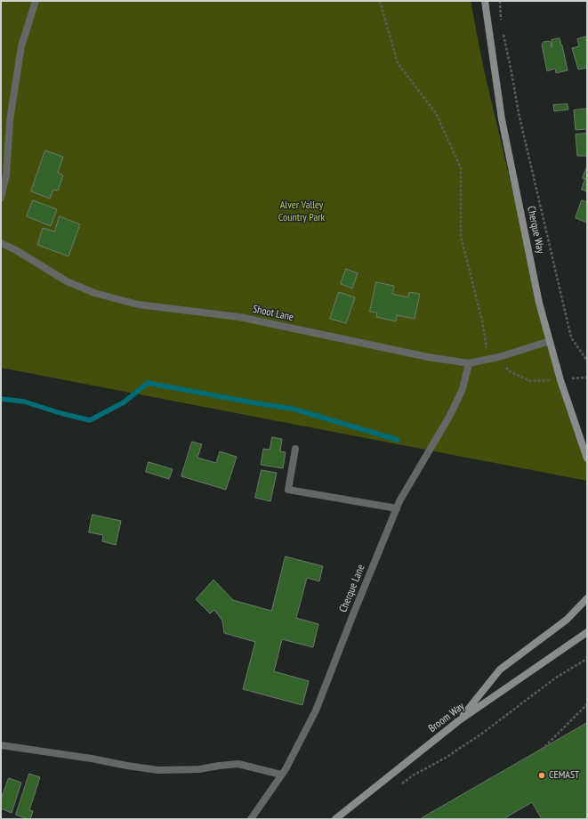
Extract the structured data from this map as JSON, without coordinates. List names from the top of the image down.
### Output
{
  "streets": {
    "street": [
      "Cherque Way",
      "Shoot Lane",
      "Cherque Lane",
      "Broom Way"
    ]
  },
  "crossings": [
    ["Cherque Way", "Shoot Lane"],
    ["Shoot Lane", "Cherque Lane"]
  ],
  "parks": ["Alver Valley Country Park"],
  "places": ["CEMAST"]
}
